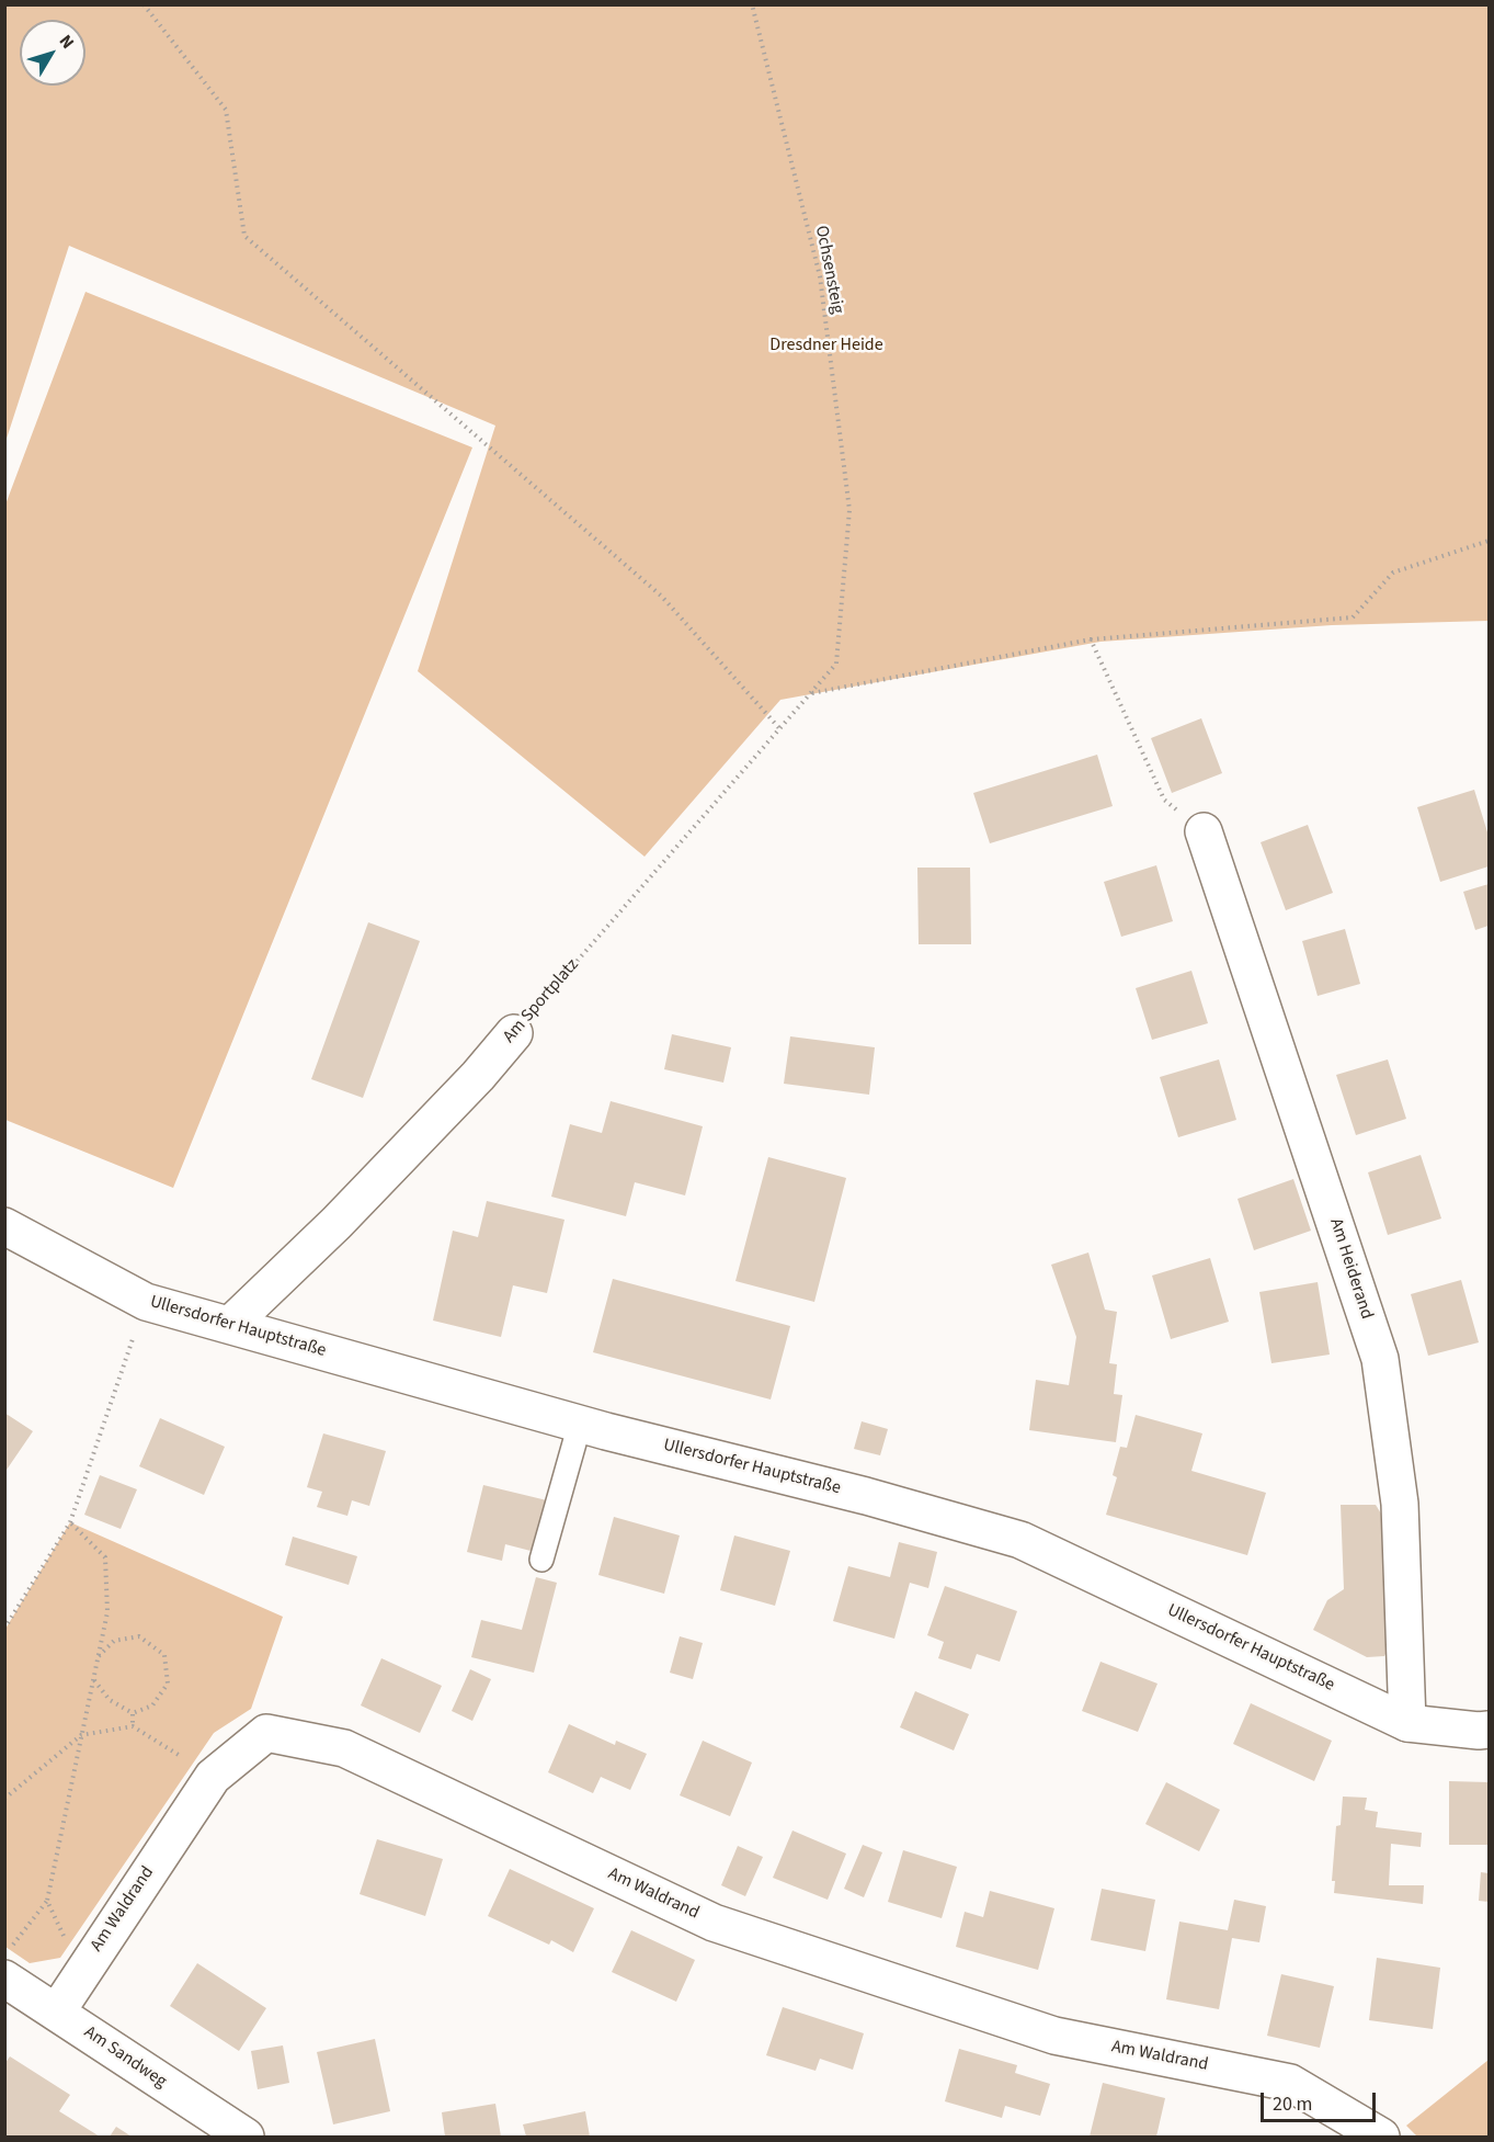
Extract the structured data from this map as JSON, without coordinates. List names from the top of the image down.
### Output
{
  "streets": {
    "street": [
      "Am Sportplatz",
      "Am Heiderand",
      "Ullersdorfer Hauptstraße",
      "Am Waldrand",
      "Am Sandweg"
    ],
    "path": ["Ochsensteig"]
  },
  "crossings": [
    ["Ochsensteig", "Am Sportplatz"],
    ["Am Sportplatz", "Ullersdorfer Hauptstraße"],
    ["Am Heiderand", "Ullersdorfer Hauptstraße"],
    ["Am Waldrand", "Am Sandweg"]
  ],
  "parks": ["Dresdner Heide"],
  "scale_bar": "20 m",
  "north": "top right"
}
